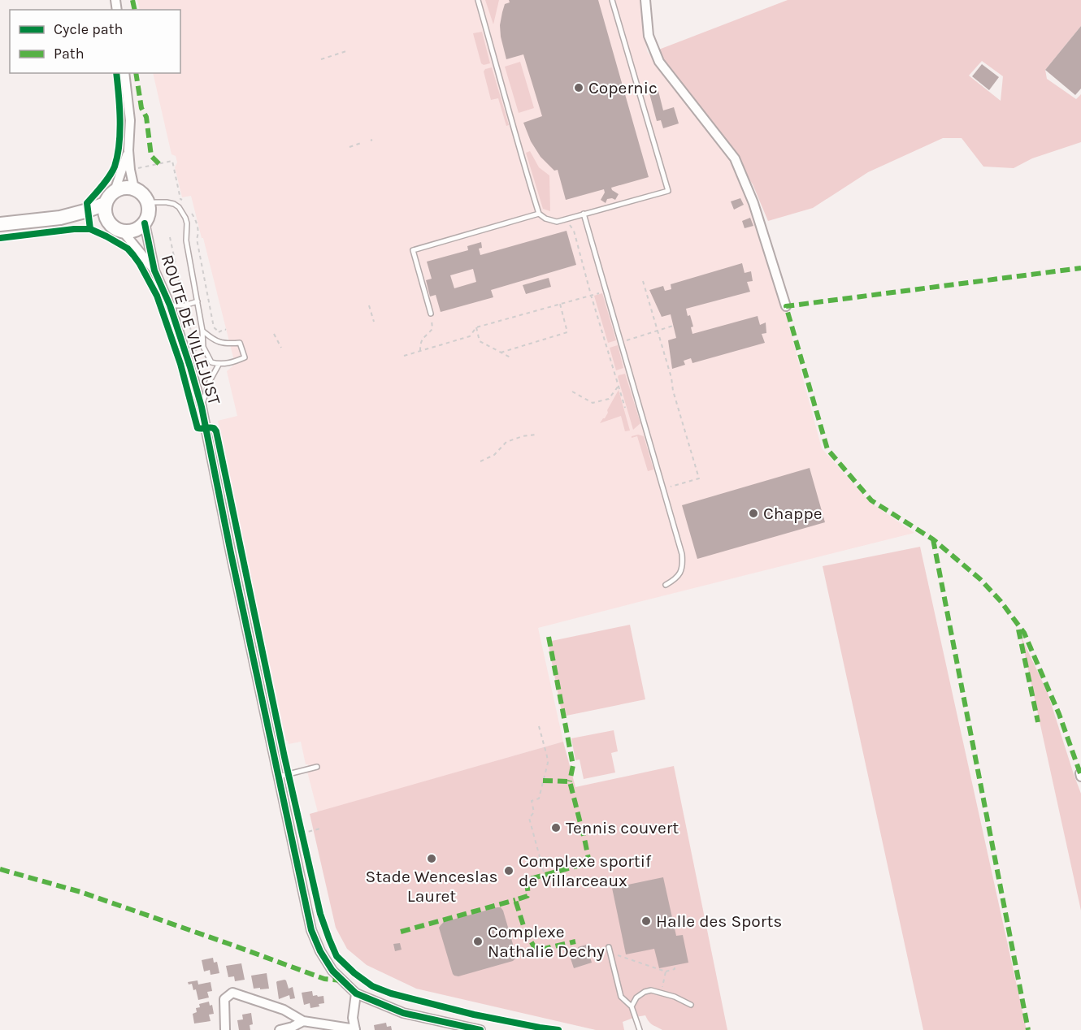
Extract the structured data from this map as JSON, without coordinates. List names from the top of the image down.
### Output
{
  "streets": {
    "street": ["ROUTE DE VILLEJUST"]
  },
  "places": [
    "Copernic",
    "Chappe",
    "Tennis couvert",
    "Stade Wenceslas Lauret",
    "Complexe sportif de Villarceaux",
    "Halle des Sports",
    "Complexe Nathalie Dechy"
  ],
  "legend": ["Cycle path", "Path"]
}
